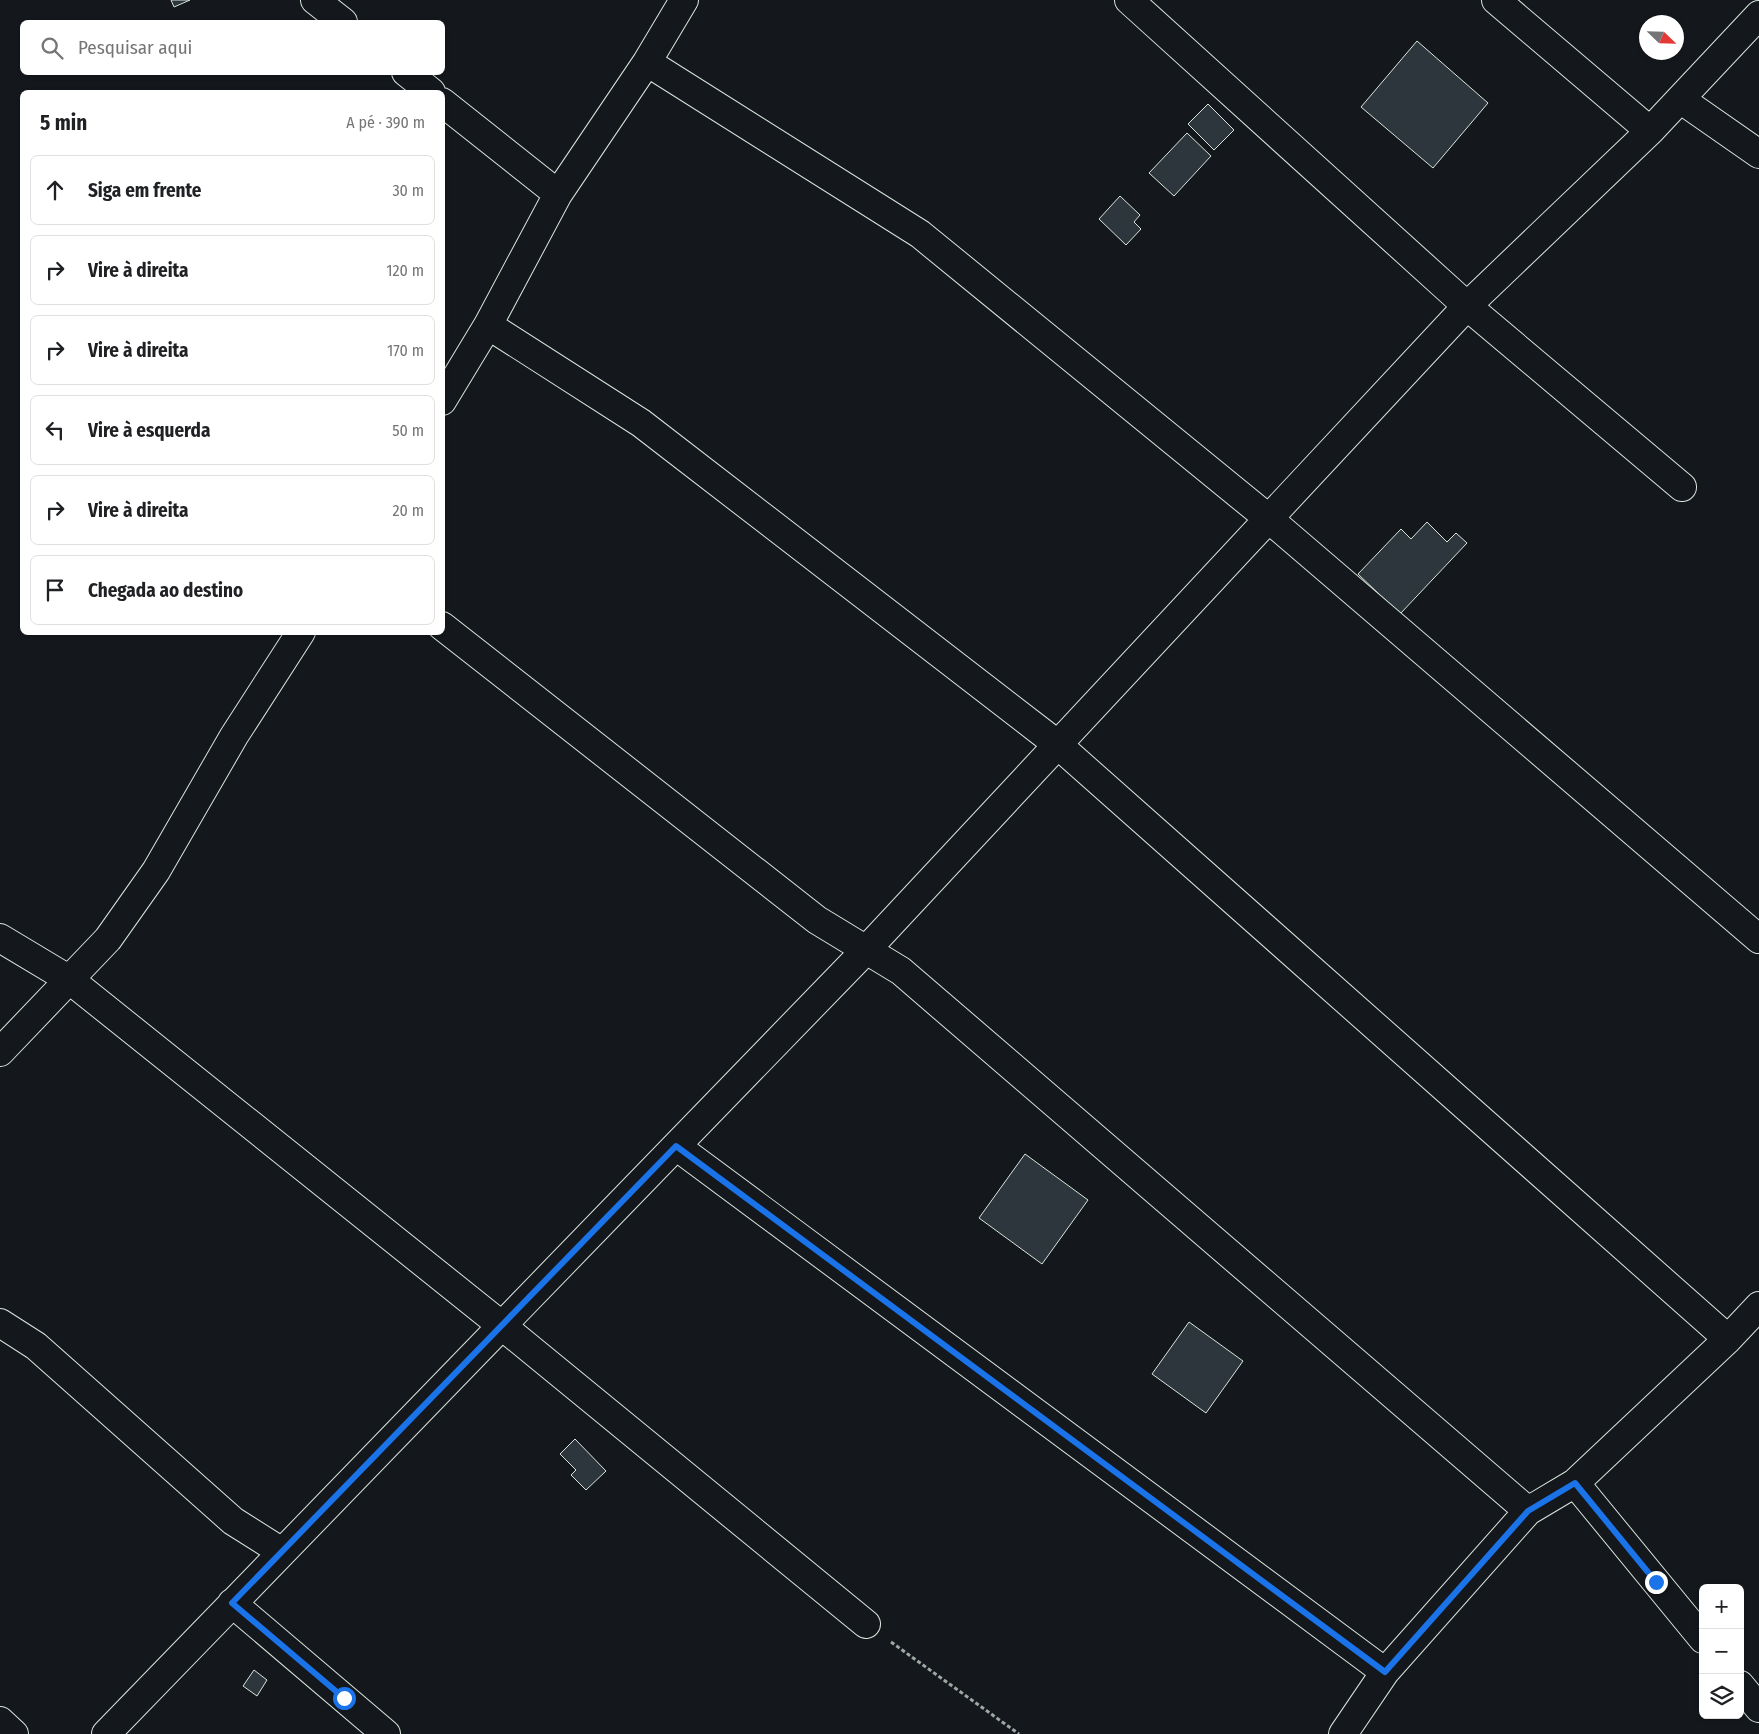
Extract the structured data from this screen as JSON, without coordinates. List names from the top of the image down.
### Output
{
  "north": "bottom right",
  "page": {
    "search": "Pesquisar aqui",
    "heading": ["5 min", "A pé · 390 m"],
    "list": [
      ["Siga em frente", "30 m"],
      ["Vire à direita", "120 m"],
      ["Vire à direita", "170 m"],
      ["Vire à esquerda", "50 m"],
      ["Vire à direita", "20 m"],
      "Chegada ao destino"
    ],
    "map_buttons": ["+", "−"]
  }
}
